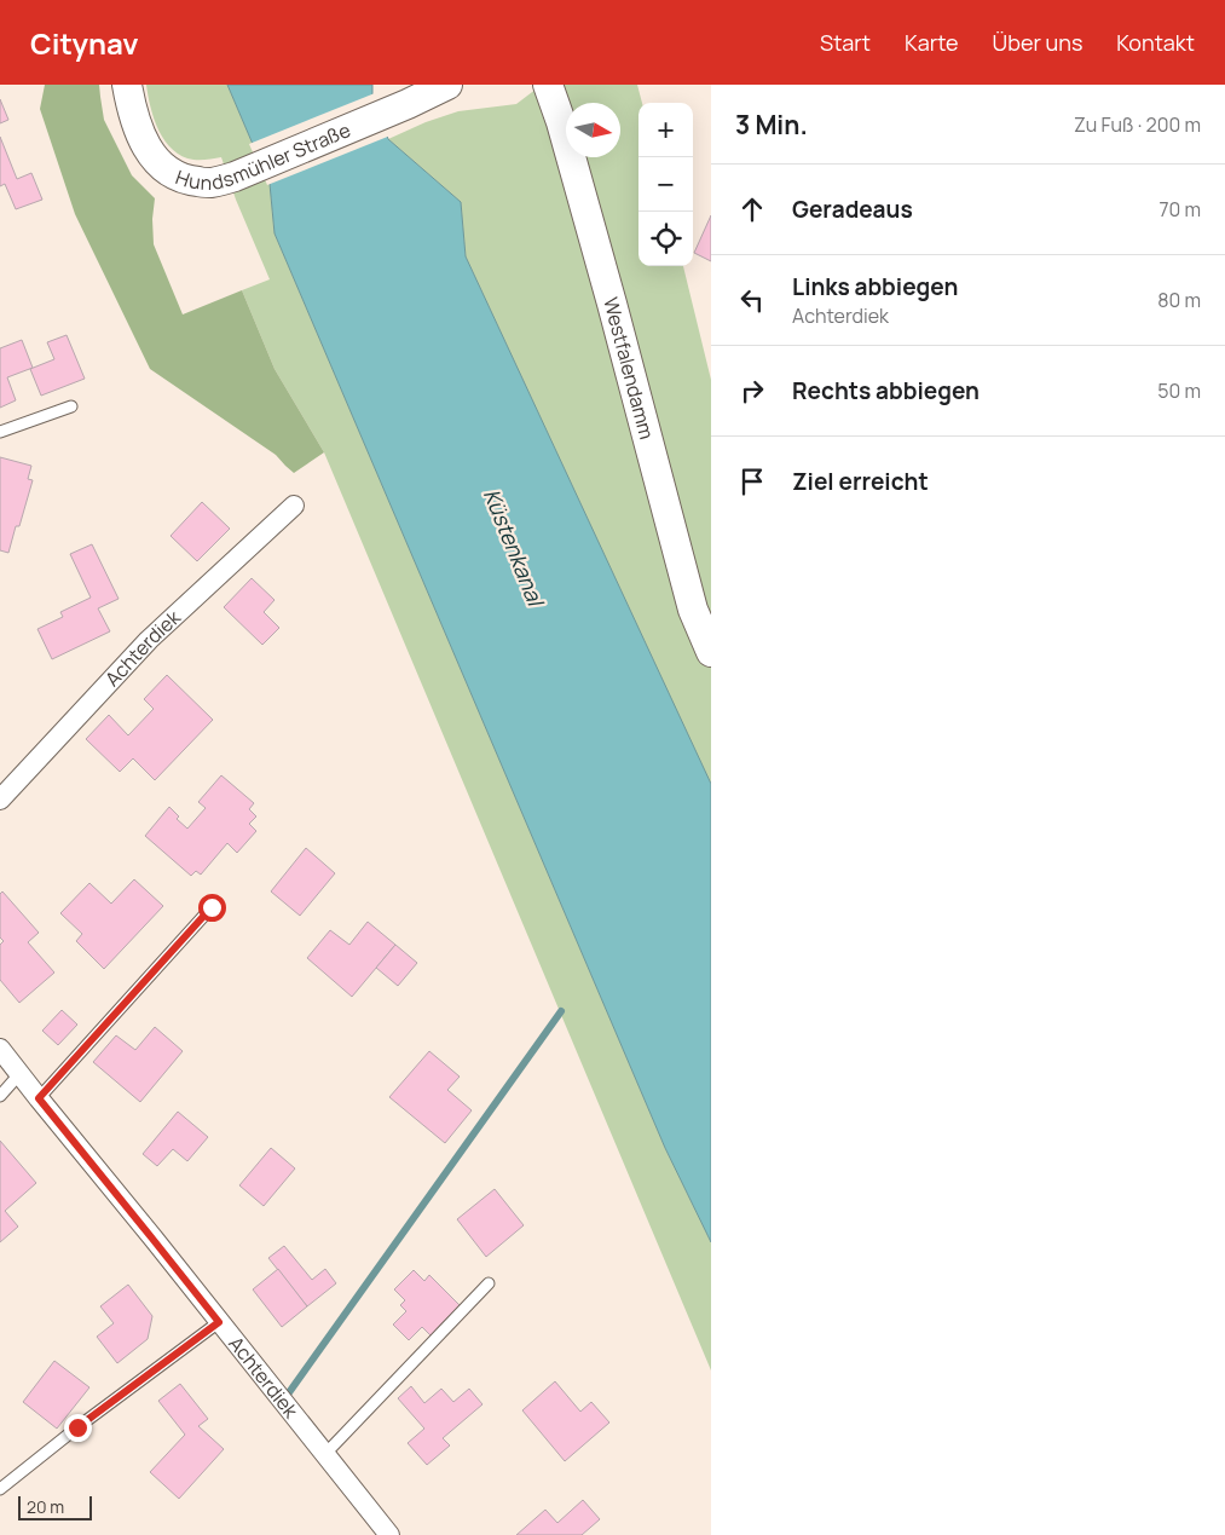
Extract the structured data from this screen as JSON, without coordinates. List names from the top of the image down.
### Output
{
  "streets": {
    "street": ["Hundsmühler Straße", "Westfalendamm", "Achterdiek"]
  },
  "water": ["Küstenkanal"],
  "scale_bar": "20 m",
  "north": "right",
  "page": {
    "header": "Citynav",
    "nav": [
      "Start",
      "Karte",
      "Über uns",
      "Kontakt"
    ],
    "heading": ["3 Min.", "Zu Fuß · 200 m"],
    "map_buttons": ["+", "−"],
    "list": [
      ["Geradeaus", "70 m"],
      ["Links abbiegen", "Achterdiek", "80 m"],
      ["Rechts abbiegen", "50 m"],
      "Ziel erreicht"
    ],
    "scale": "20 m"
  }
}
